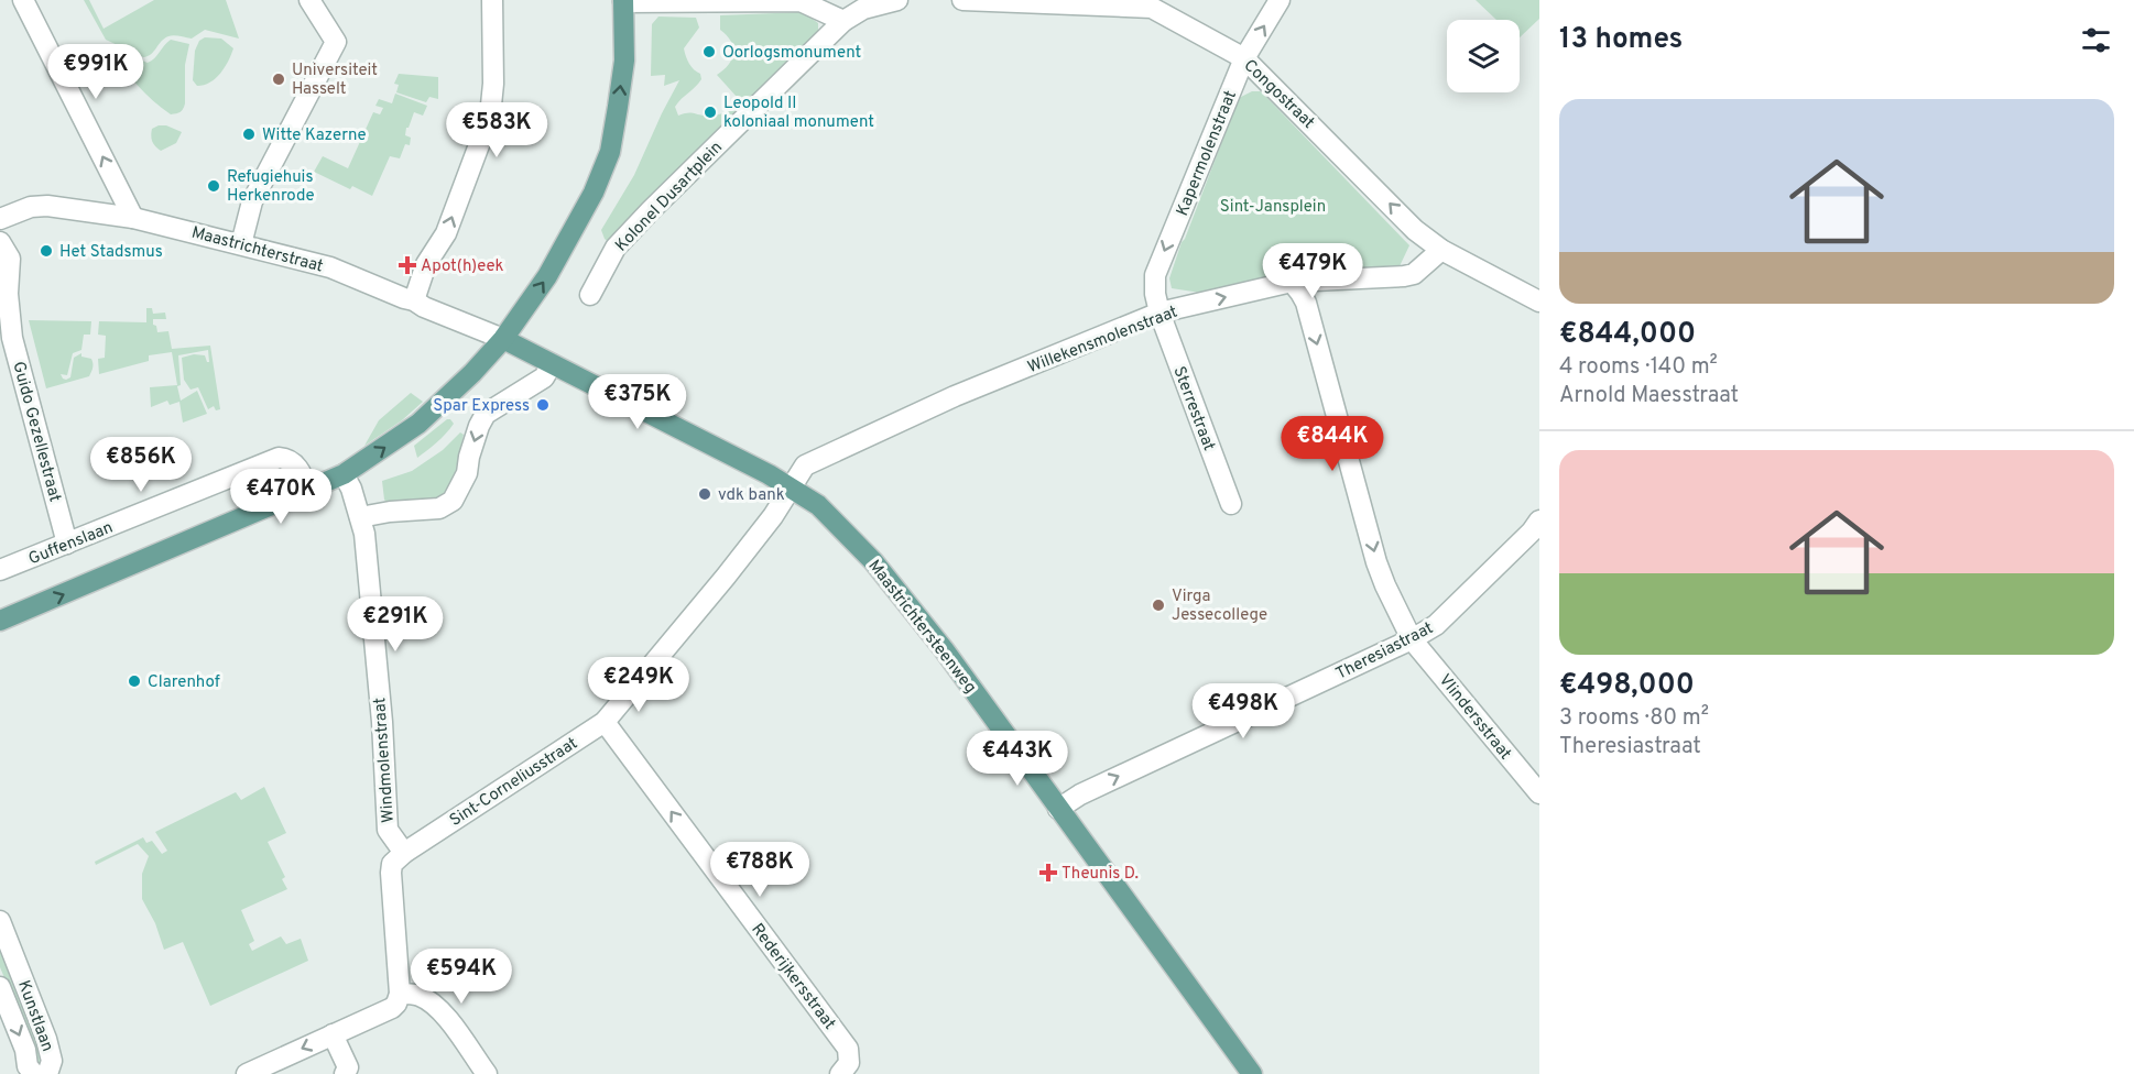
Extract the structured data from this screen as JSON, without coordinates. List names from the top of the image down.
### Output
{
  "streets": {
    "main road": ["Maastrichtersteenweg"],
    "street": [
      "Congostraat",
      "Kapermolenstraat",
      "Kolonel Dusartplein",
      "Maastrichterstraat",
      "Willekensmolenstraat",
      "Sterrestraat",
      "Guido Gezellestraat",
      "Guffenslaan",
      "Theresiastraat",
      "Vlindersstraat",
      "Windmolenstraat",
      "Sint-Corneliusstraat",
      "Rederijkersstraat",
      "Kunstlaan"
    ]
  },
  "crossings": [
    ["Congostraat", "Kapermolenstraat"],
    ["Congostraat", "Willekensmolenstraat"],
    ["Kapermolenstraat", "Willekensmolenstraat"],
    ["Kapermolenstraat", "Sterrestraat"],
    ["Maastrichterstraat", "Maastrichtersteenweg"],
    ["Willekensmolenstraat", "Sterrestraat"],
    ["Willekensmolenstraat", "Maastrichtersteenweg"],
    ["Willekensmolenstraat", "Vlindersstraat"],
    ["Willekensmolenstraat", "Sint-Corneliusstraat"],
    ["Guido Gezellestraat", "Guffenslaan"],
    ["Maastrichtersteenweg", "Theresiastraat"],
    ["Maastrichtersteenweg", "Sint-Corneliusstraat"],
    ["Theresiastraat", "Vlindersstraat"],
    ["Windmolenstraat", "Sint-Corneliusstraat"],
    ["Sint-Corneliusstraat", "Rederijkersstraat"]
  ],
  "one_way": [
    "Congostraat",
    "Theresiastraat",
    "Vlindersstraat",
    "Rederijkersstraat"
  ],
  "parks": ["Sint-Jansplein"],
  "places": {
    "other": [
      "Oorlogsmonument",
      "Universiteit Hasselt",
      "Leopold II koloniaal monument",
      "Witte Kazerne",
      "Refugiehuis Herkenrode",
      "Het Stadsmus",
      "Spar Express",
      "vdk bank",
      "Virga Jessecollege",
      "Clarenhof"
    ],
    "health": ["Apot(h)eek", "Theunis D."]
  },
  "page": {
    "heading": "13 homes",
    "price": [
      "€991K",
      "€583K",
      "€479K",
      "€375K",
      "€844K",
      "€856K",
      "€470K",
      "€291K",
      "€249K",
      "€498K",
      "€443K",
      "€788K",
      "€594K"
    ],
    "list": [
      {
        "name": "€844,000",
        "note": "4 rooms · 140 m² · Arnold Maesstraat"
      },
      {
        "name": "€498,000",
        "note": "3 rooms · 80 m² · Theresiastraat"
      }
    ]
  }
}
